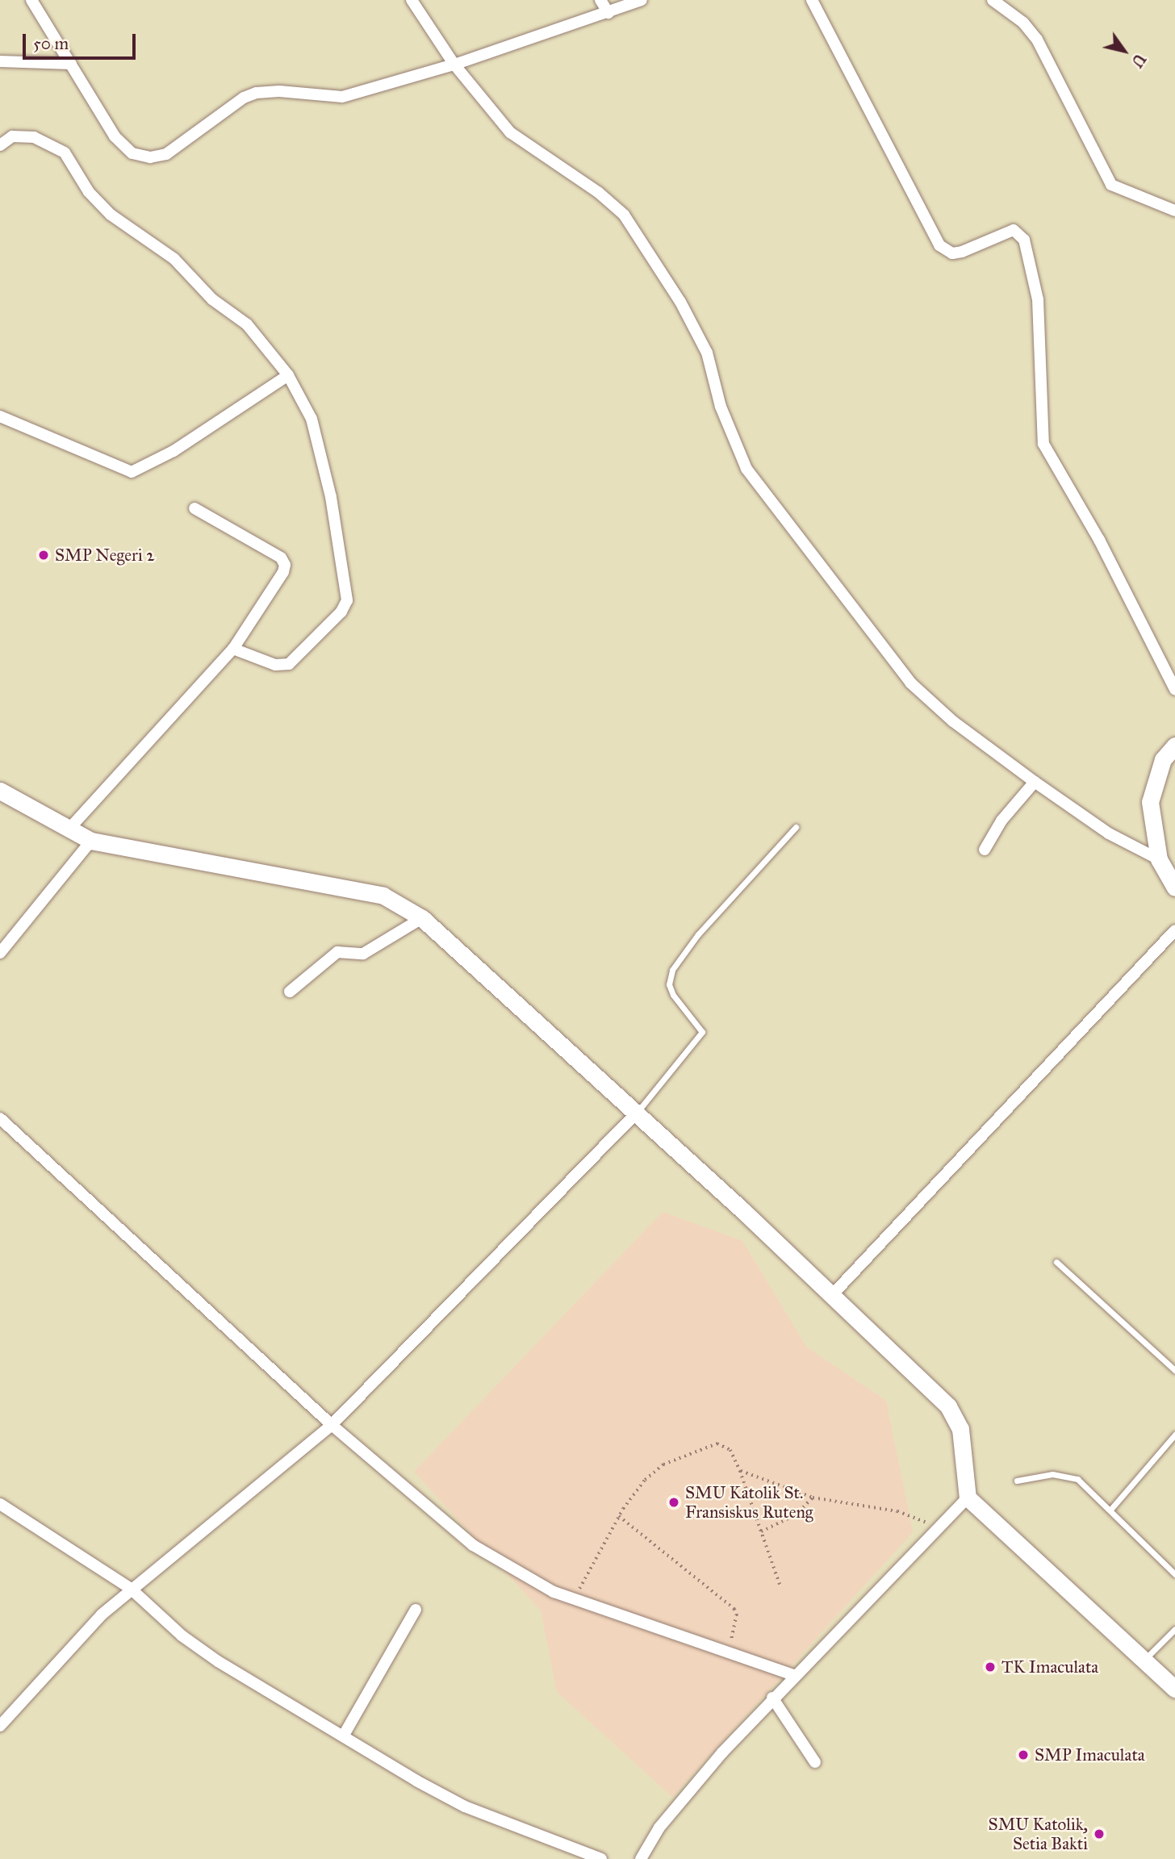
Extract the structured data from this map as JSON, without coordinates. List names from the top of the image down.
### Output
{
  "places": [
    "SMP Negeri 2",
    "SMU Katolik St. Fransiskus Ruteng",
    "TK Imaculata",
    "SMP Imaculata",
    "SMU Katolik, Setia Bakti"
  ],
  "scale_bar": "50 m",
  "north": "bottom right"
}
